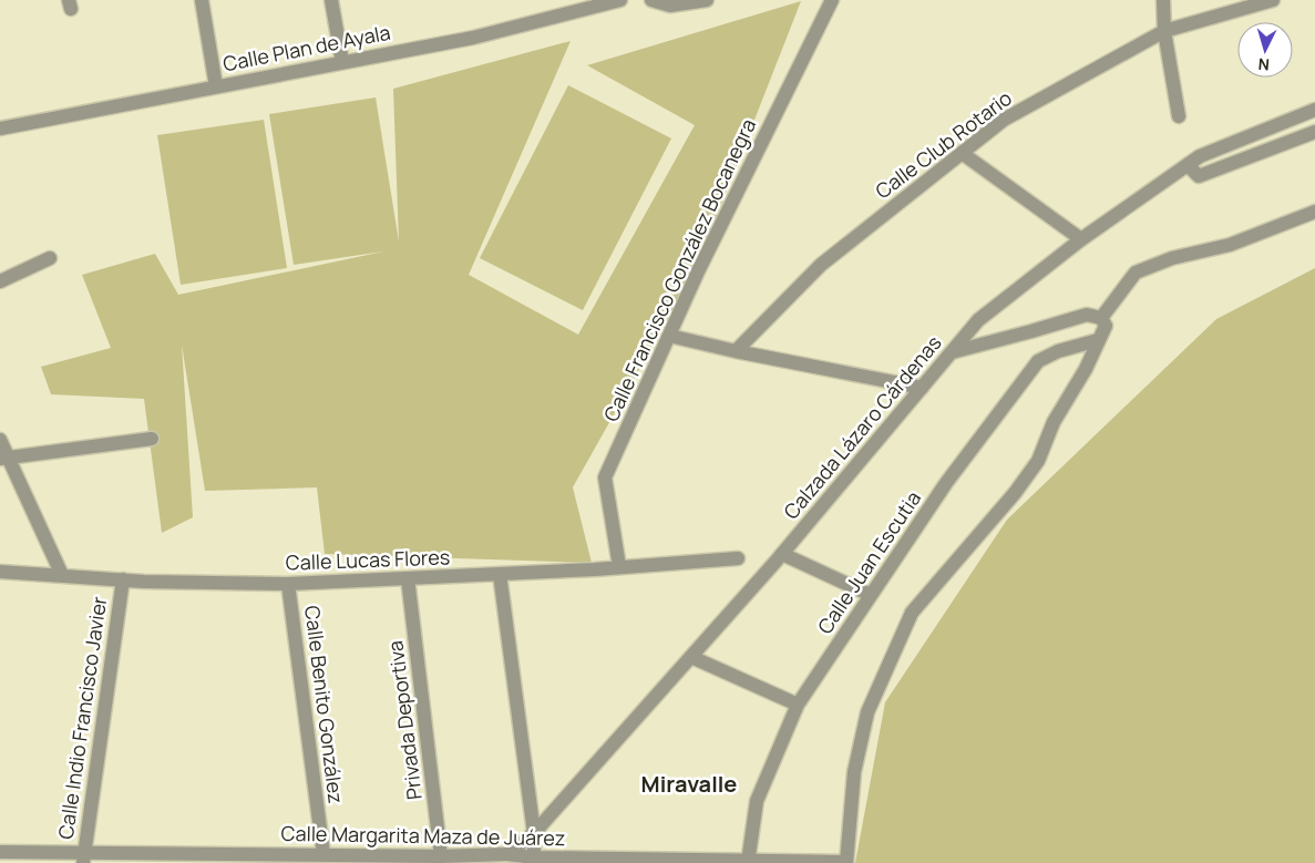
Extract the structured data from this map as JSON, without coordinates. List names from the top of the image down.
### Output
{
  "streets": {
    "street": [
      "Calle Plan de Ayala",
      "Calle Club Rotario",
      "Calle Francisco González Bocanegra",
      "Calzada Lázaro Cárdenas",
      "Calle Lucas Flores",
      "Calle Juan Escutia",
      "Calle Benito González",
      "Calle Indio Francisco Javier",
      "Privada Deportiva",
      "Calle Margarita Maza de Juárez"
    ]
  },
  "crossings": [
    ["Calle Francisco González Bocanegra", "Calle Lucas Flores"],
    ["Calzada Lázaro Cárdenas", "Calle Margarita Maza de Juárez"],
    ["Calle Lucas Flores", "Calle Benito González"],
    ["Calle Lucas Flores", "Calle Indio Francisco Javier"],
    ["Calle Lucas Flores", "Privada Deportiva"],
    ["Calle Juan Escutia", "Calle Margarita Maza de Juárez"],
    ["Calle Benito González", "Calle Margarita Maza de Juárez"],
    ["Calle Indio Francisco Javier", "Calle Margarita Maza de Juárez"],
    ["Privada Deportiva", "Calle Margarita Maza de Juárez"]
  ],
  "districts": ["Miravalle"],
  "north": "bottom"
}
